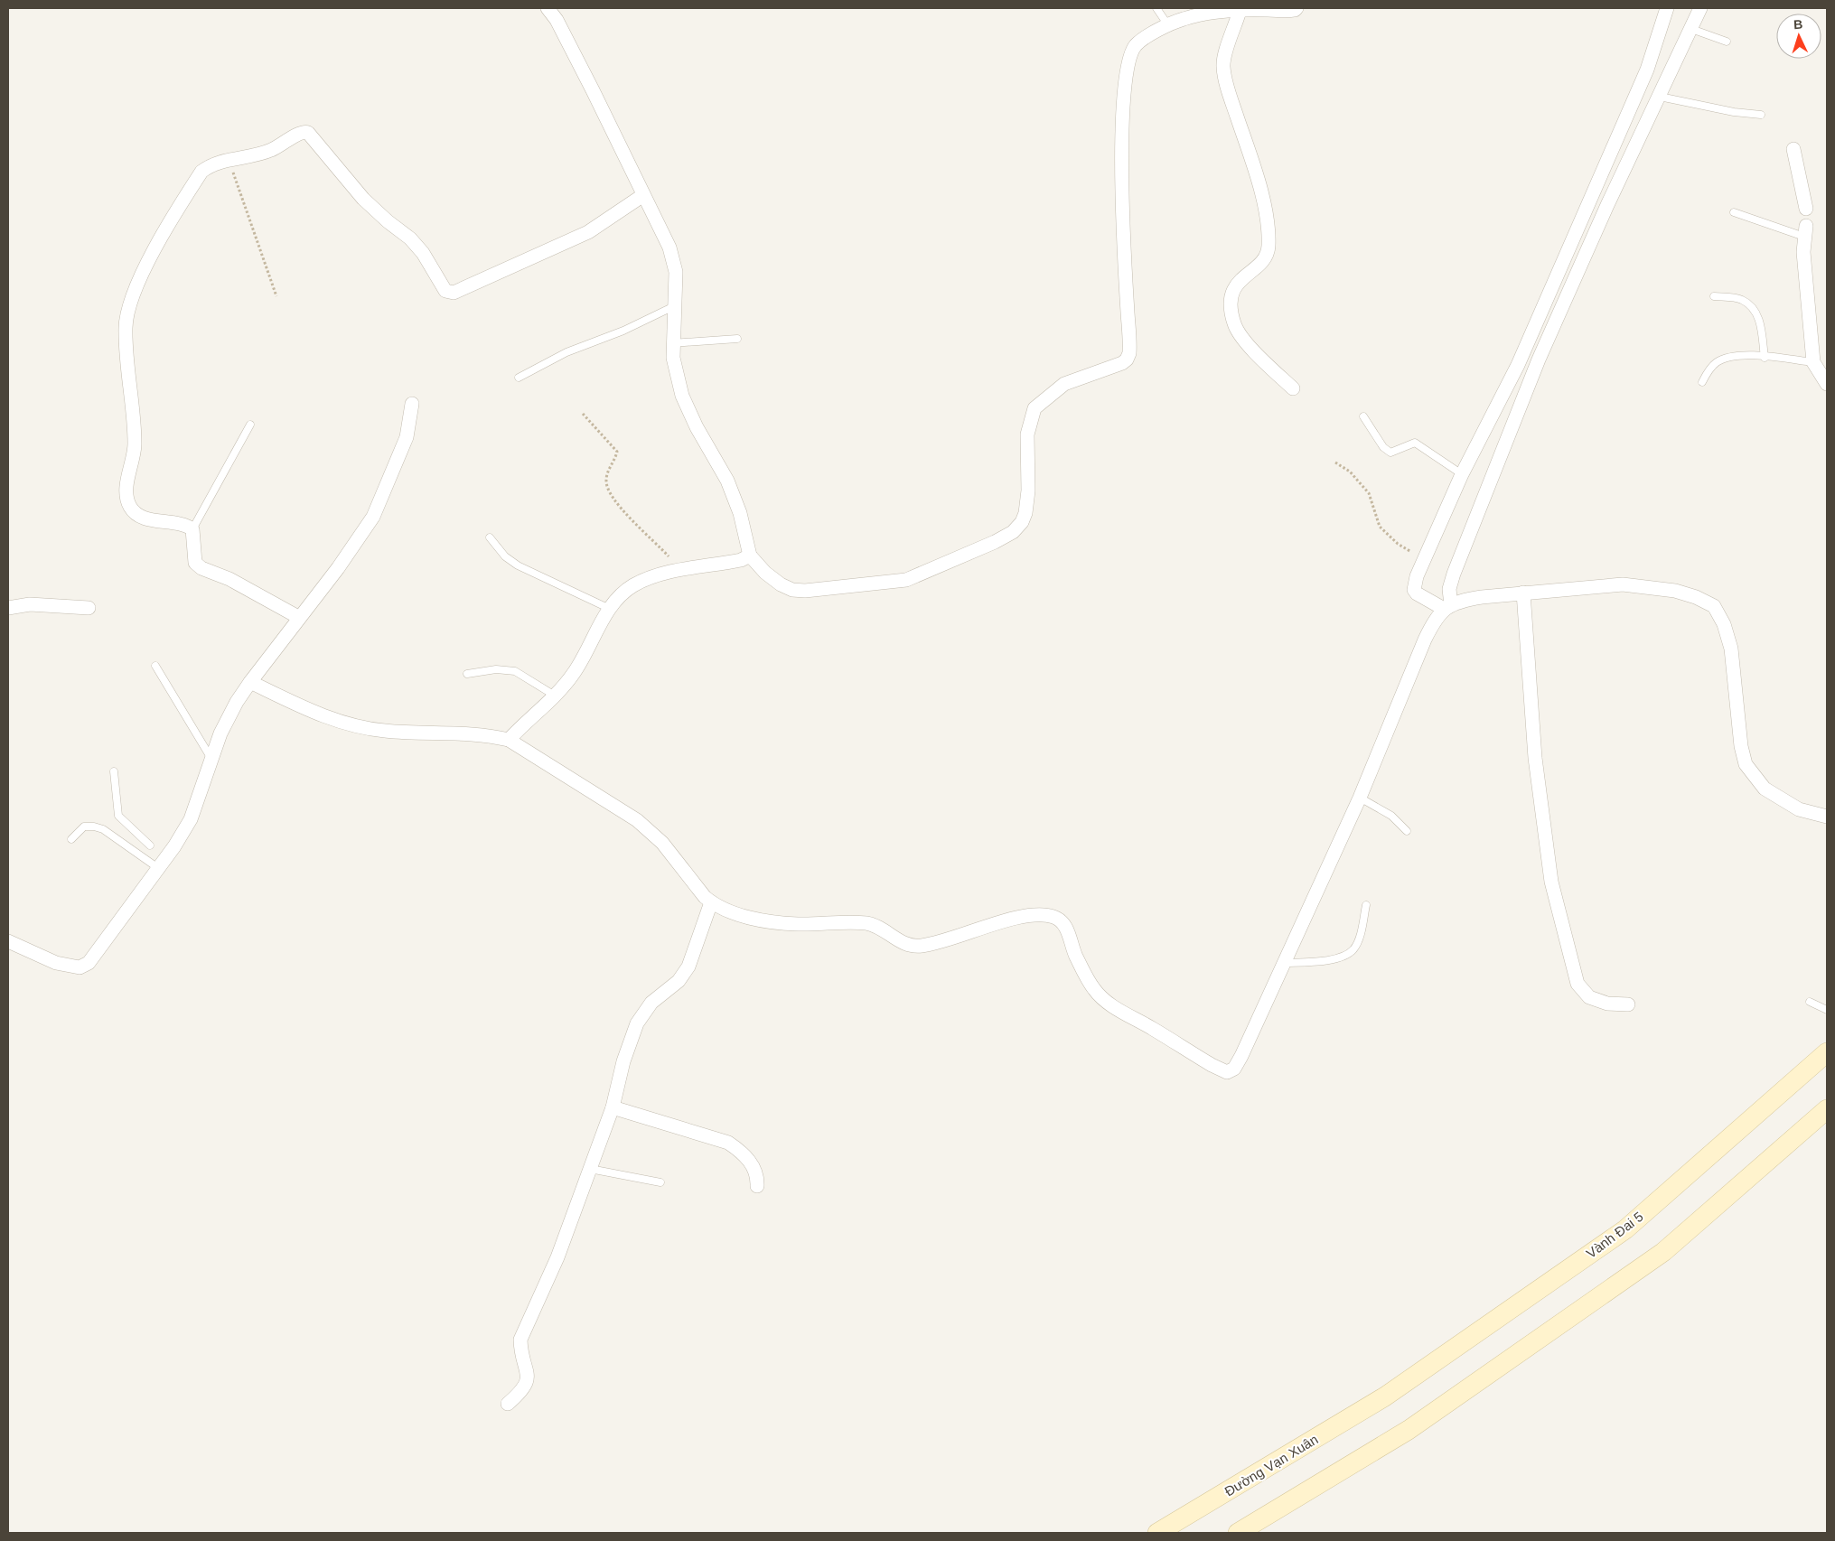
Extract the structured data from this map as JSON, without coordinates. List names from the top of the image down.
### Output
{
  "streets": {
    "main road": ["Vành Đai 5", "Đường Vạn Xuân"]
  },
  "crossings": [
    ["Vành Đai 5", "Đường Vạn Xuân"]
  ],
  "north": "top"
}
